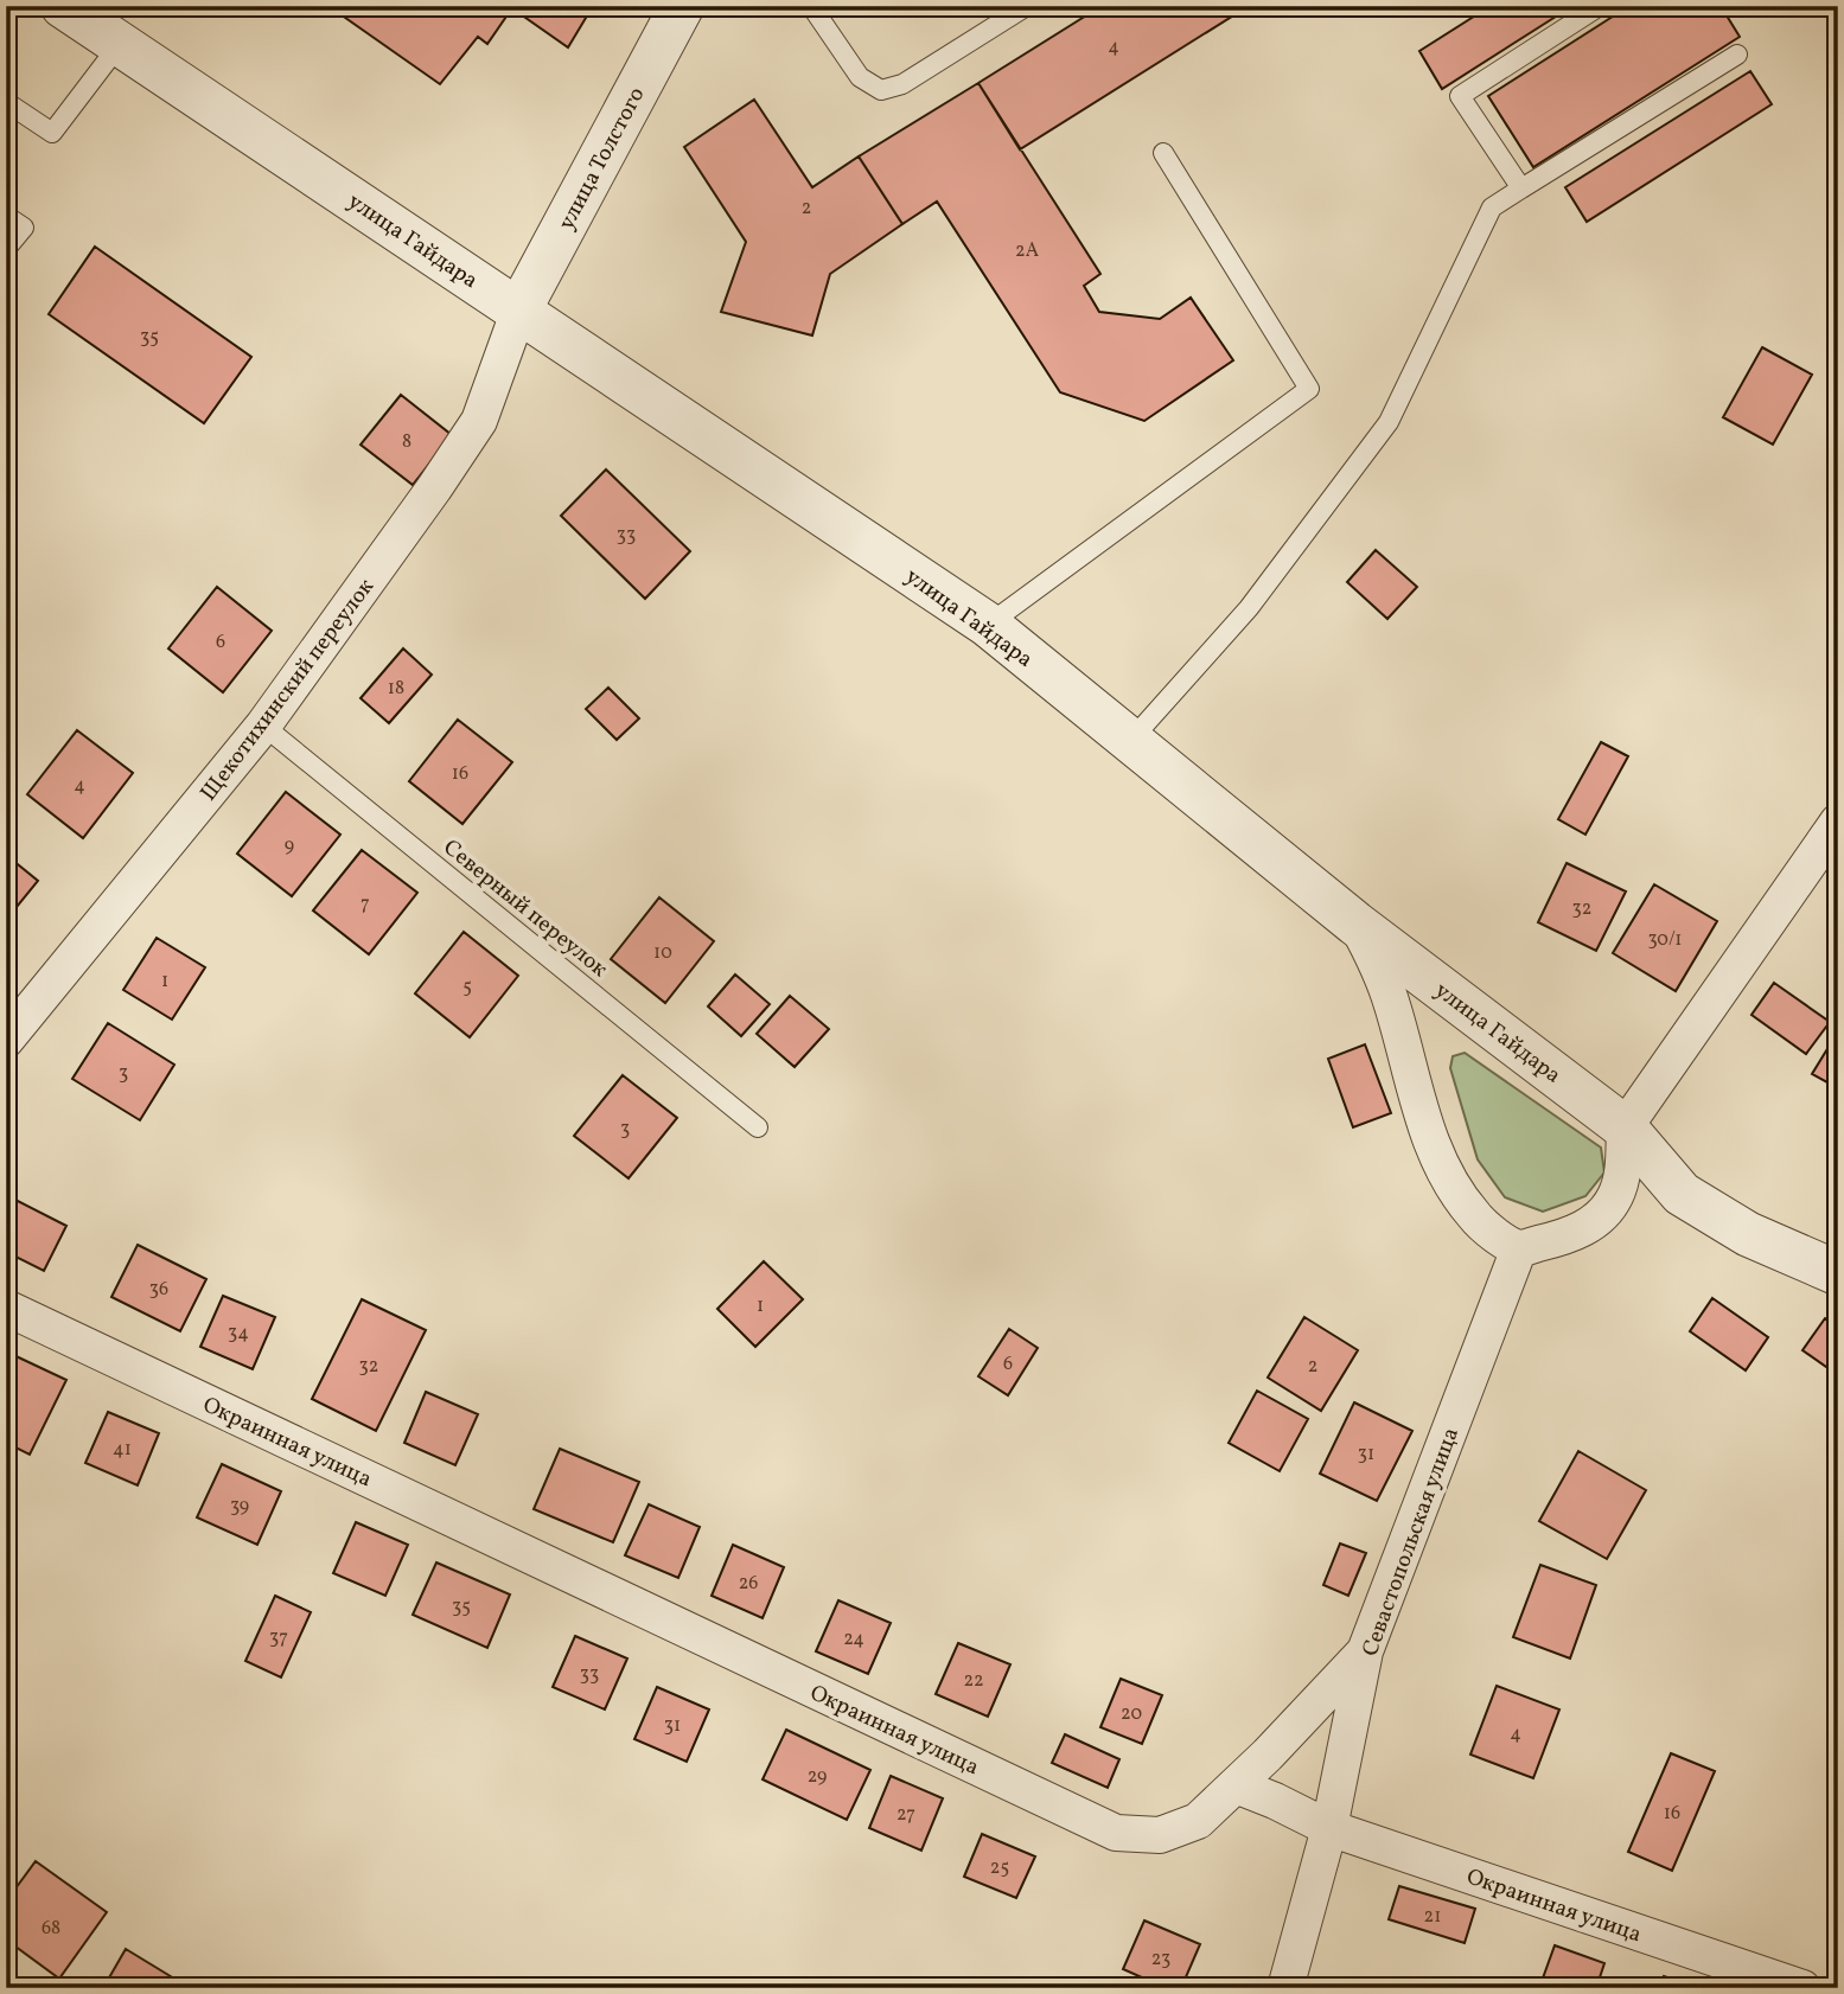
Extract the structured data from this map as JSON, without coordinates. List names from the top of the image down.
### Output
{
  "streets": {
    "street": [
      "улица Толстого",
      "улица Гайдара",
      "Щекотихинский переулок",
      "Окраинная улица",
      "Севастопольская улица"
    ],
    "lane": ["Северный переулок"]
  },
  "crossings": [
    ["улица Толстого", "улица Гайдара"],
    ["улица Толстого", "Щекотихинский переулок"],
    ["улица Гайдара", "Щекотихинский переулок"],
    ["Щекотихинский переулок", "Северный переулок"],
    ["Окраинная улица", "Севастопольская улица"]
  ],
  "house_numbers": [
    "4",
    "2",
    "2А",
    "35",
    "8",
    "33",
    "6",
    "18",
    "16",
    "4",
    "9",
    "7",
    "32",
    "30/1",
    "10",
    "1",
    "5",
    "3",
    "3",
    "36",
    "1",
    "34",
    "6",
    "32",
    "2",
    "41",
    "31",
    "39",
    "26",
    "35",
    "37",
    "24",
    "33",
    "22",
    "20",
    "31",
    "4",
    "29",
    "16",
    "27",
    "25",
    "21",
    "68",
    "23"
  ]
}
